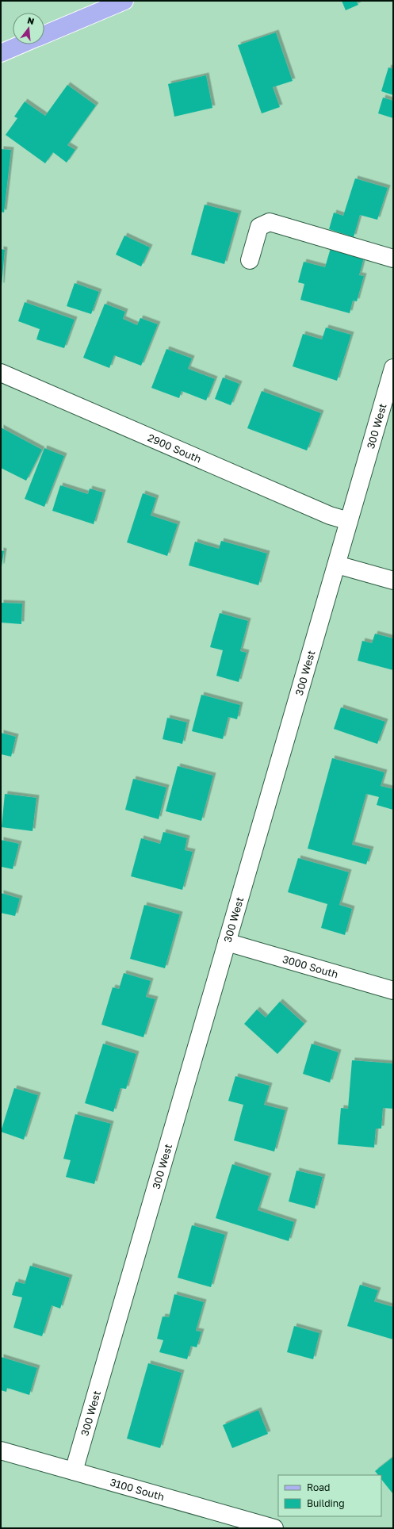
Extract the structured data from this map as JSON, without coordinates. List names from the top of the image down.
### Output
{
  "streets": {
    "street": [
      "300 West",
      "2900 South",
      "3000 South",
      "3100 South"
    ]
  },
  "crossings": [
    ["300 West", "2900 South"],
    ["300 West", "3000 South"],
    ["300 West", "3100 South"]
  ],
  "legend": ["Road", "Building"],
  "north": "top"
}
